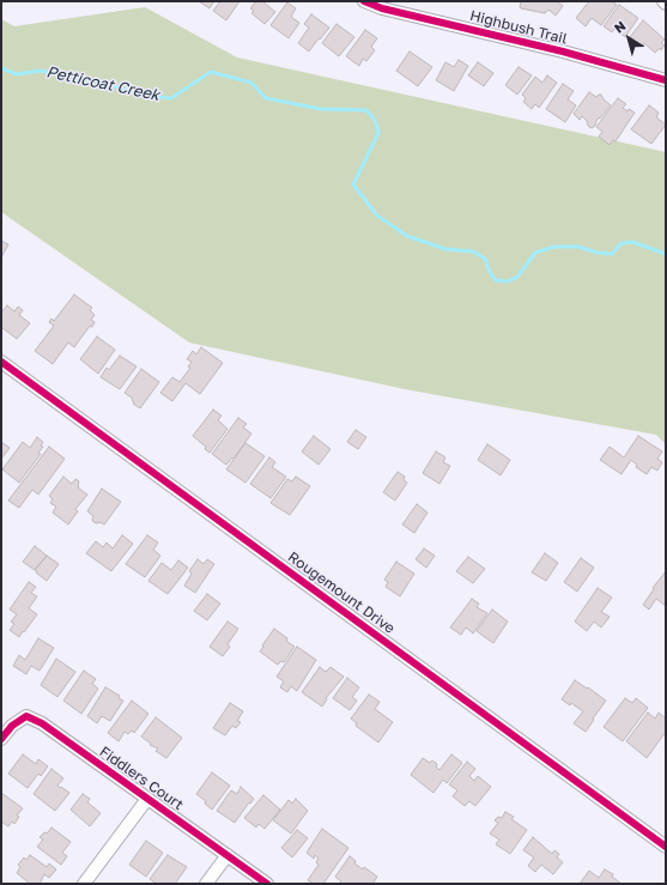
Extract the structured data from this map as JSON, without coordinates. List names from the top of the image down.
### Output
{
  "streets": {
    "street": ["Highbush Trail", "Rougemount Drive", "Fiddlers Court"]
  },
  "water": ["Petticoat Creek"],
  "north": "top left"
}
